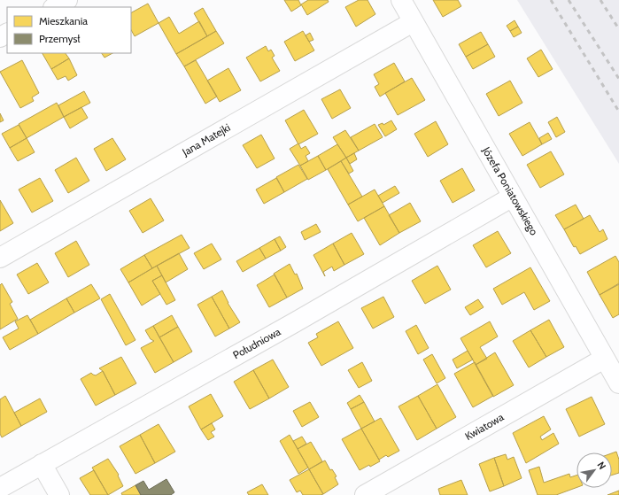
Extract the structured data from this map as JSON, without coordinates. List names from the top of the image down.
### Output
{
  "streets": {
    "street": [
      "Jana Matejki",
      "Józefa Poniatowskiego",
      "Południowa",
      "Kwiatowa"
    ]
  },
  "crossings": [
    ["Jana Matejki", "Józefa Poniatowskiego"],
    ["Józefa Poniatowskiego", "Południowa"],
    ["Józefa Poniatowskiego", "Kwiatowa"]
  ],
  "legend": ["Mieszkania", "Przemysł"],
  "north": "top right"
}
